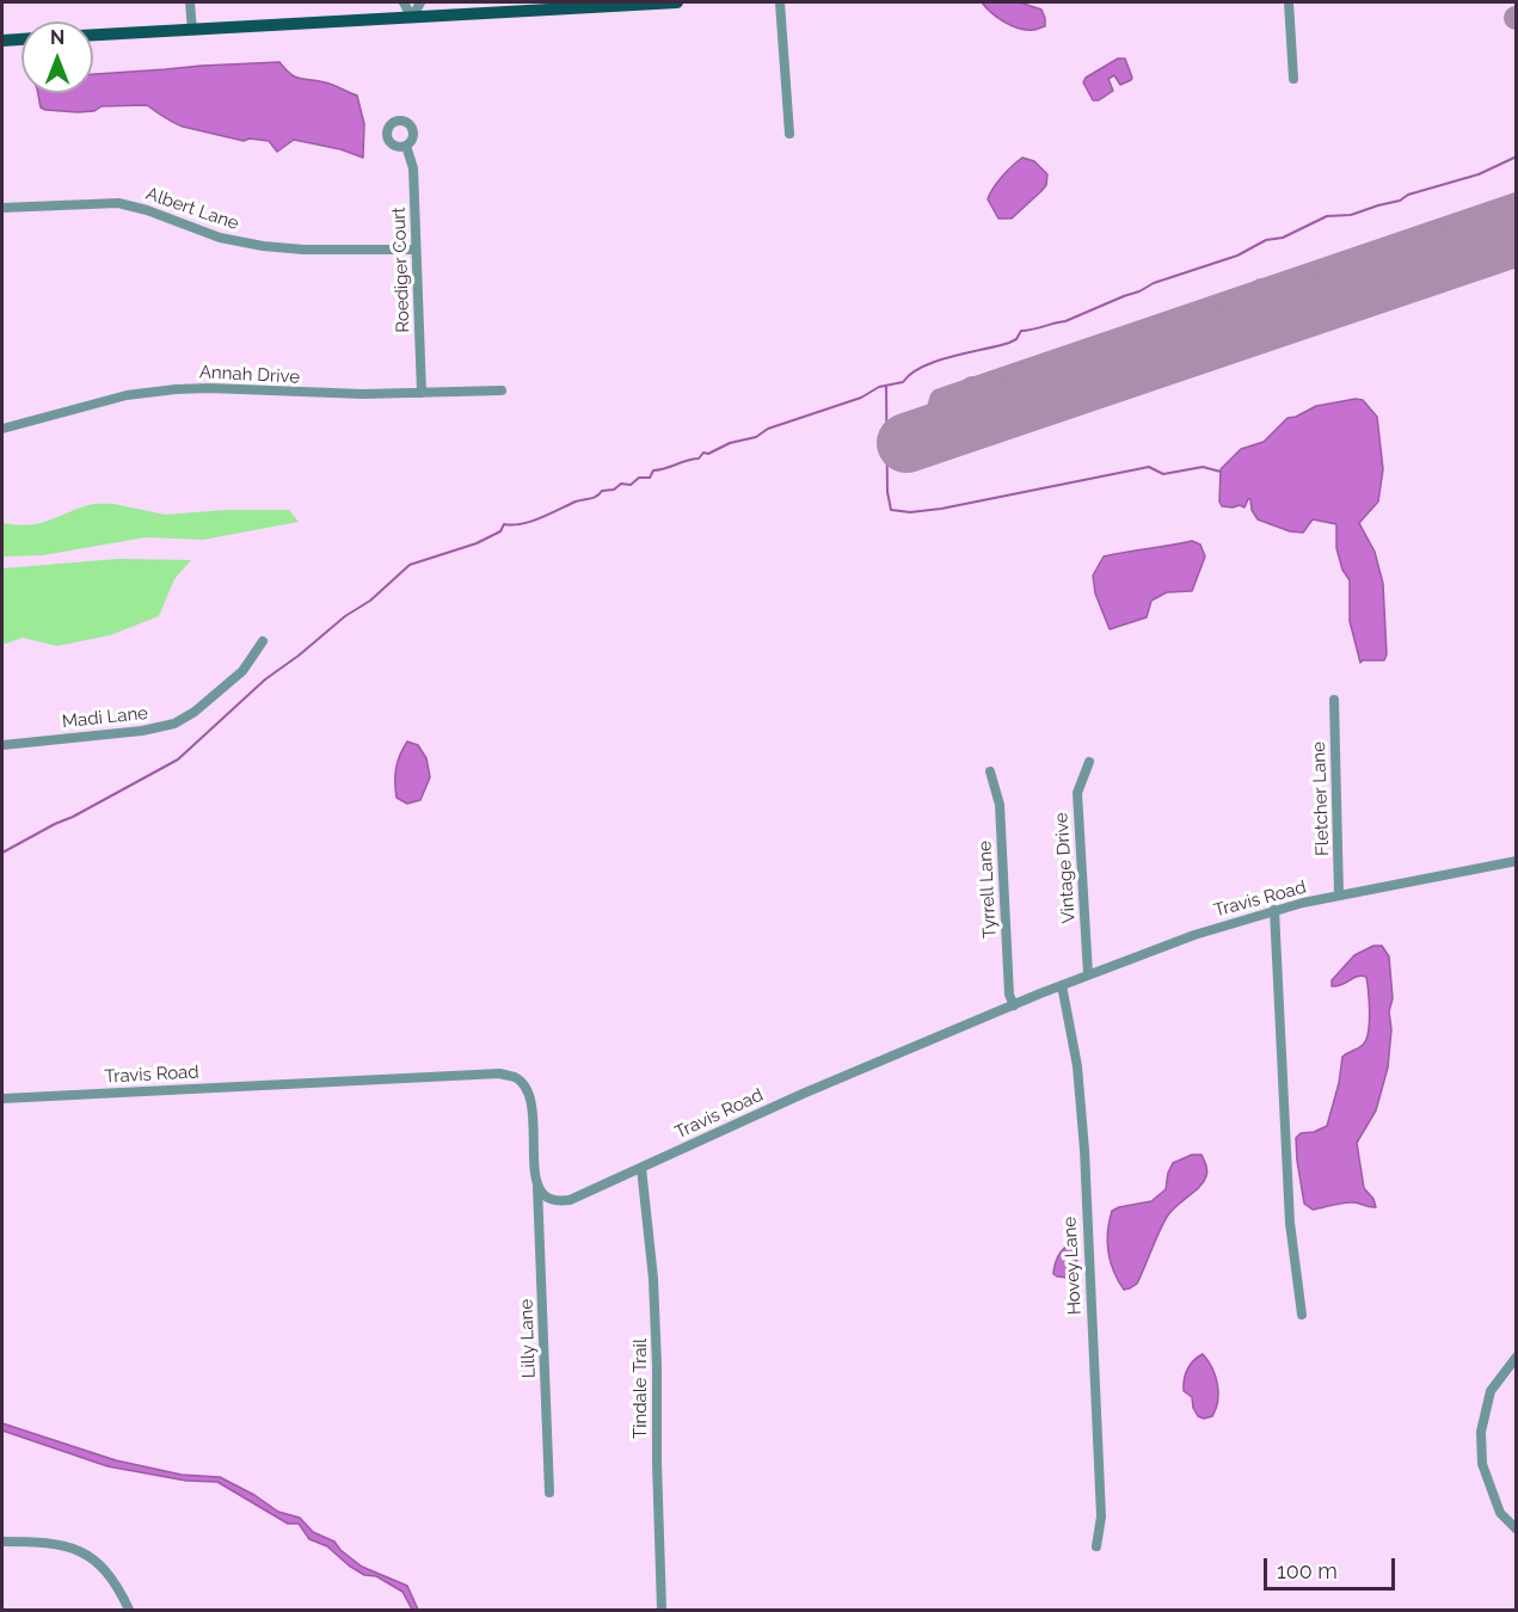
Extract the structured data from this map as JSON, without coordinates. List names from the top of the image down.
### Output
{
  "streets": {
    "street": [
      "Albert Lane",
      "Roediger Court",
      "Annah Drive",
      "Madi Lane",
      "Fletcher Lane",
      "Vintage Drive",
      "Tyrrell Lane",
      "Travis Road",
      "Hovey Lane",
      "Lilly Lane",
      "Tindale Trail"
    ]
  },
  "crossings": [
    ["Albert Lane", "Roediger Court"],
    ["Roediger Court", "Annah Drive"],
    ["Fletcher Lane", "Travis Road"],
    ["Vintage Drive", "Travis Road"],
    ["Tyrrell Lane", "Travis Road"],
    ["Travis Road", "Hovey Lane"],
    ["Travis Road", "Lilly Lane"],
    ["Travis Road", "Tindale Trail"]
  ],
  "scale_bar": "100 m",
  "north": "top"
}
